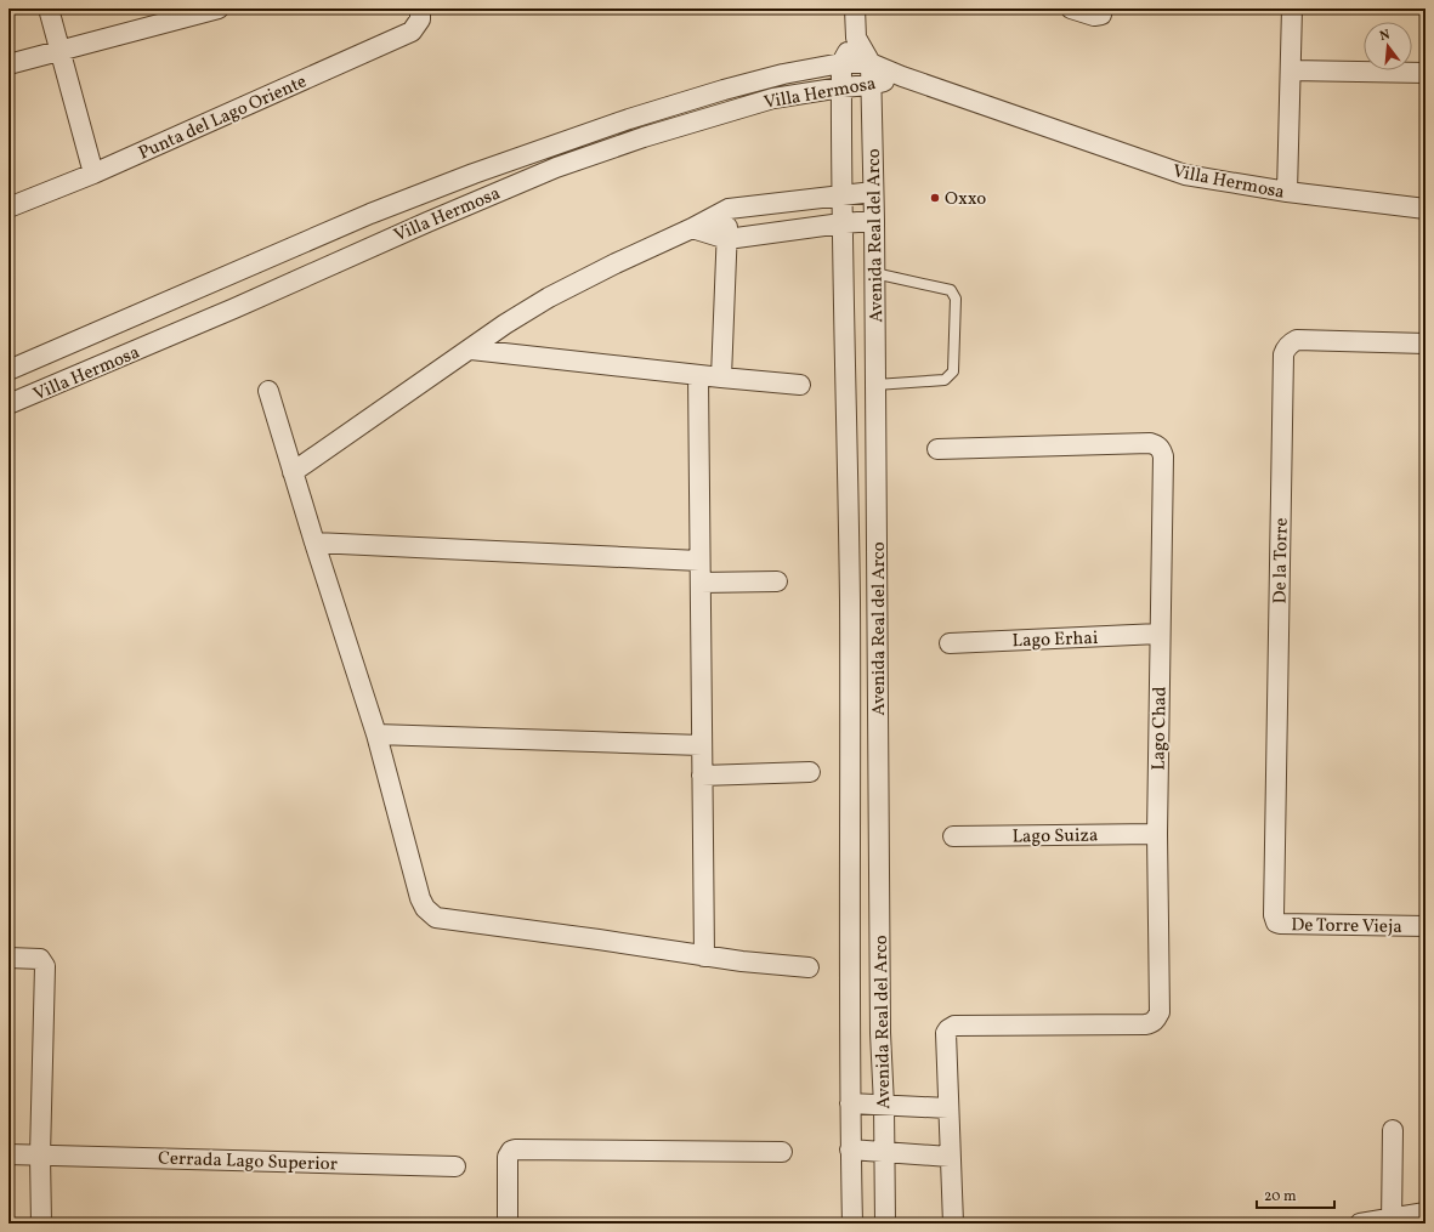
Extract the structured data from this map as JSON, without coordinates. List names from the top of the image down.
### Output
{
  "streets": {
    "street": [
      "Villa Hermosa",
      "Punta del Lago Oriente",
      "Avenida Real del Arco",
      "De la Torre",
      "Lago Erhai",
      "Lago Chad",
      "Lago Suiza",
      "De Torre Vieja",
      "Cerrada Lago Superior"
    ]
  },
  "crossings": [
    ["Villa Hermosa", "Avenida Real del Arco"],
    ["De la Torre", "De Torre Vieja"],
    ["Lago Erhai", "Lago Chad"],
    ["Lago Chad", "Lago Suiza"]
  ],
  "places": ["Oxxo"],
  "scale_bar": "20 m",
  "north": "top"
}
